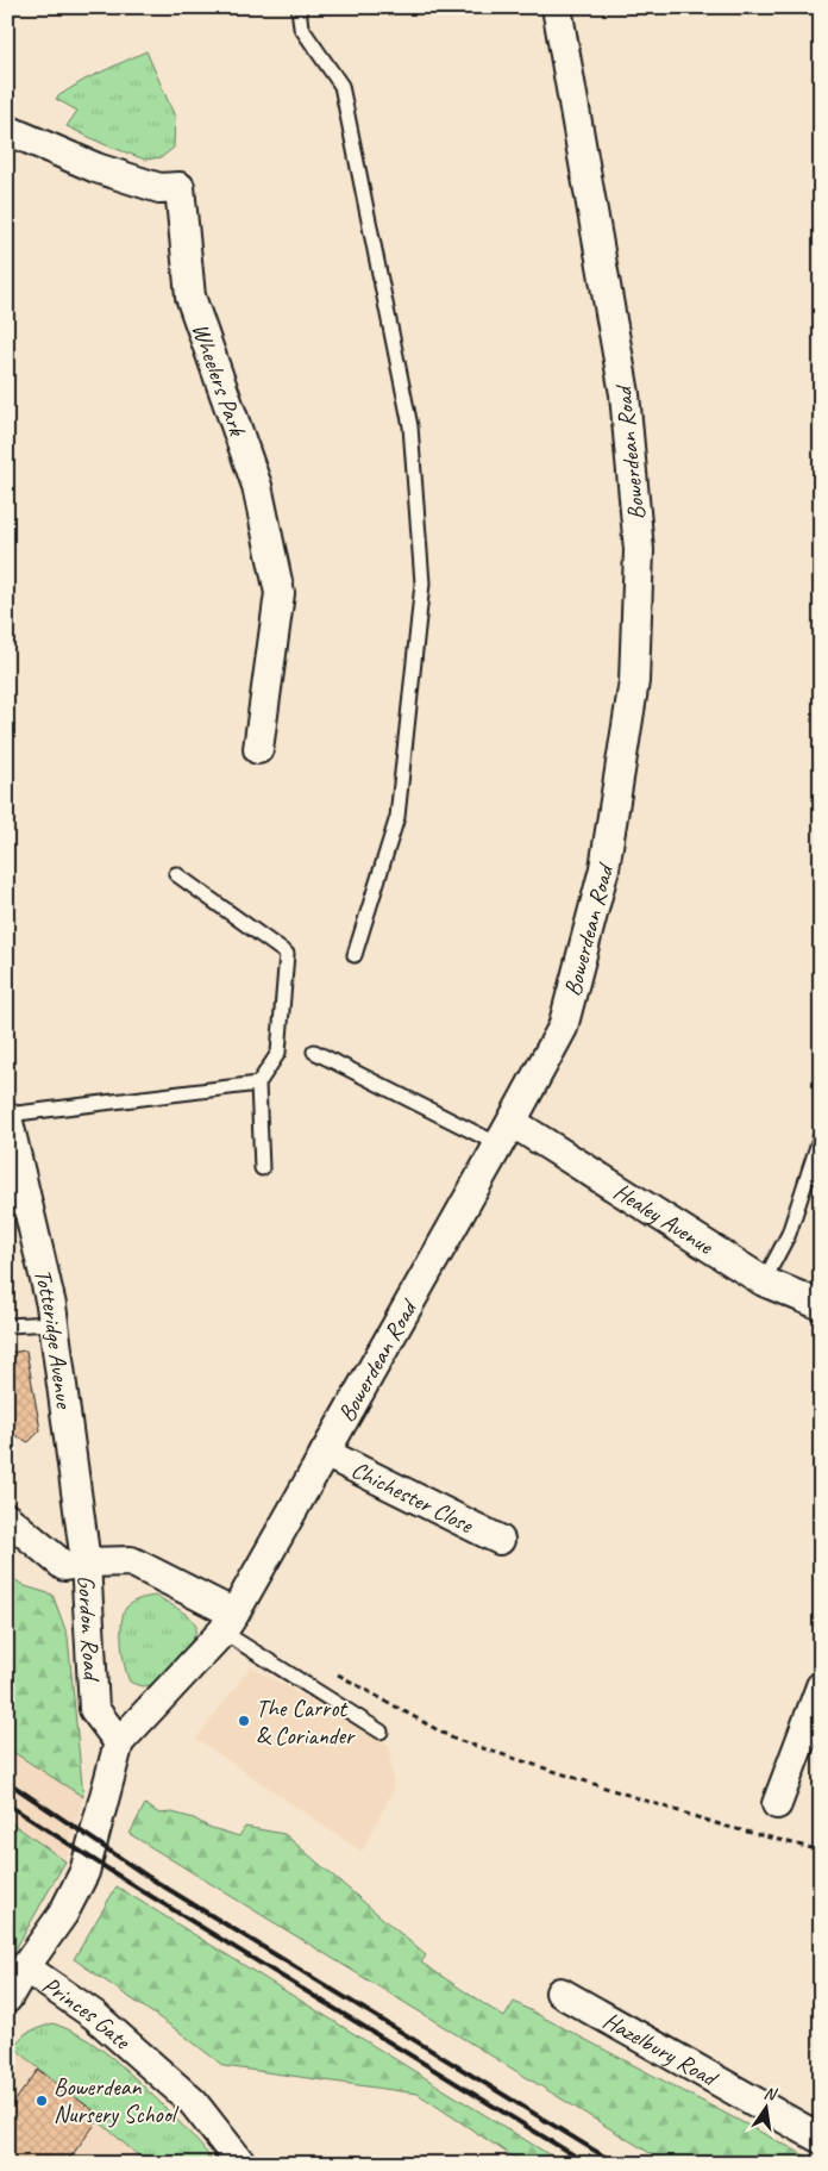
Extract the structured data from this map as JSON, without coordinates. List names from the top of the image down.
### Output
{
  "streets": {
    "street": [
      "Wheelers Park",
      "Bowerdean Road",
      "Healey Avenue",
      "Totteridge Avenue",
      "Chichester Close",
      "Gordon Road",
      "Princes Gate",
      "Hazelbury Road"
    ]
  },
  "crossings": [
    ["Bowerdean Road", "Healey Avenue"],
    ["Bowerdean Road", "Chichester Close"],
    ["Totteridge Avenue", "Gordon Road"]
  ],
  "places": ["The Carrot & Coriander", "Bowerdean Nursery School"],
  "north": "top"
}
